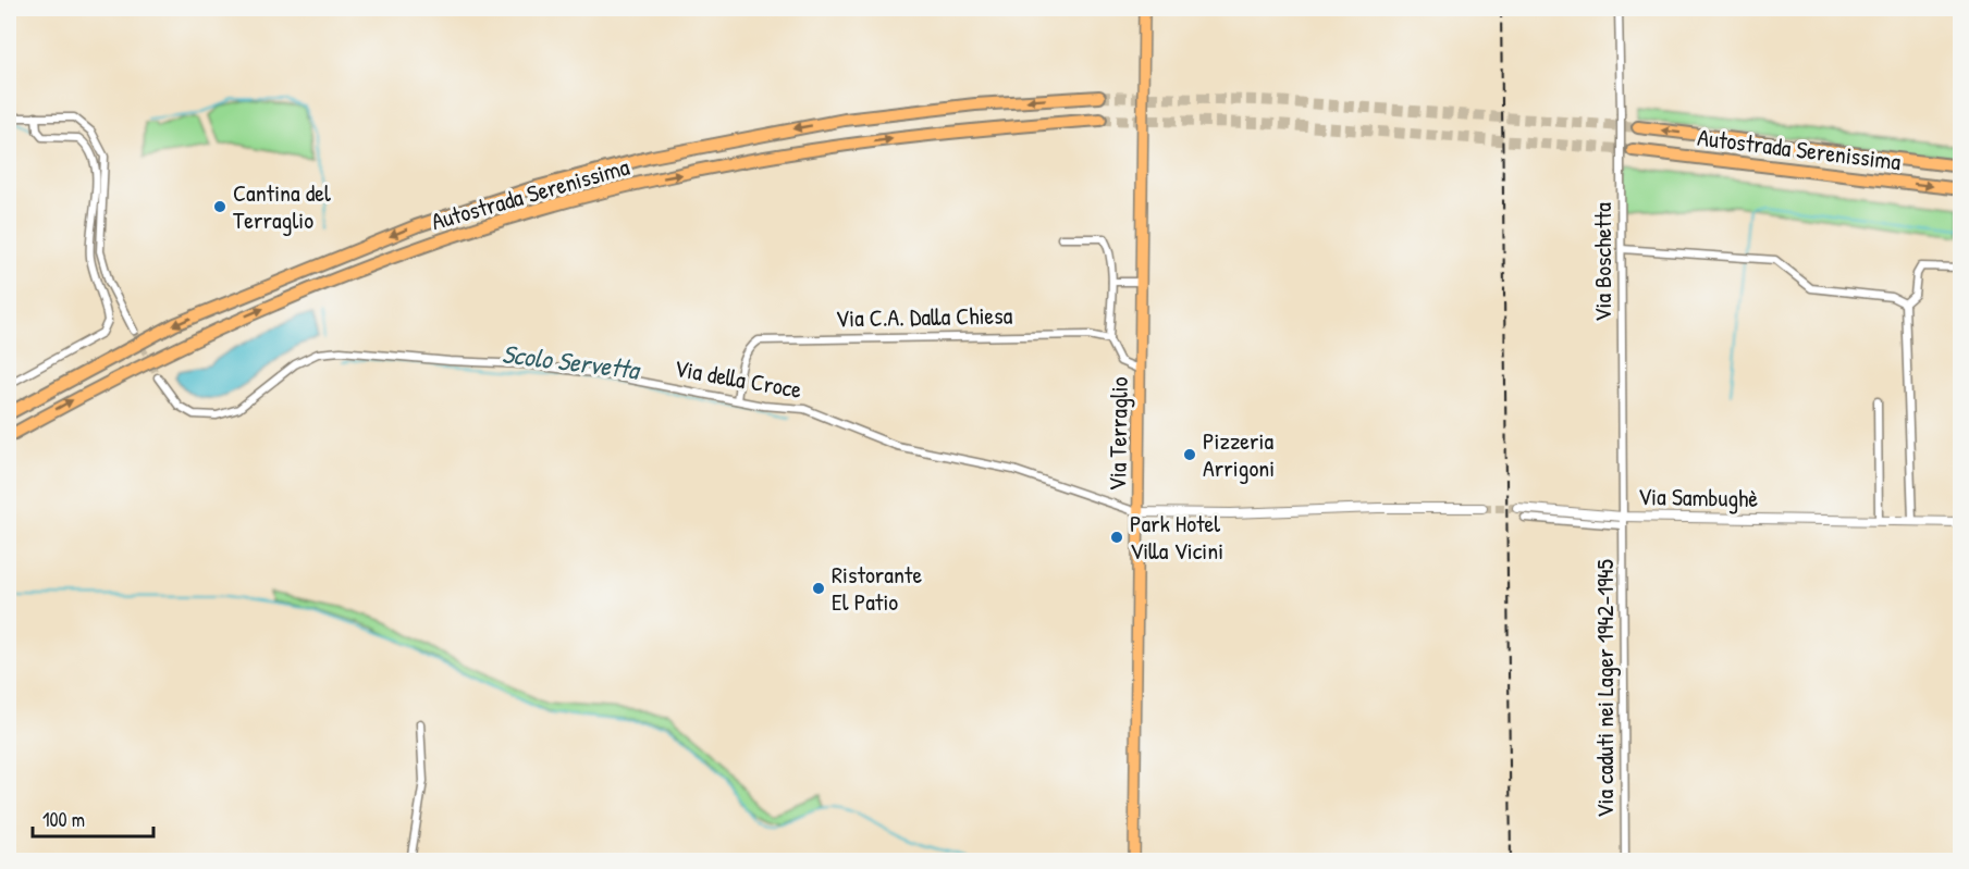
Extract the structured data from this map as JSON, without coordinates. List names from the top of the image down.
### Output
{
  "streets": {
    "highway": ["Autostrada Serenissima"],
    "main road": ["Via Terraglio"],
    "street": [
      "Via Boschetta",
      "Via C.A. Dalla Chiesa",
      "Via della Croce",
      "Via Sambughè",
      "Via caduti nei Lager 1942-1945"
    ]
  },
  "crossings": [
    ["Via Boschetta", "Via Sambughè"],
    ["Via Boschetta", "Via caduti nei Lager 1942-1945"],
    ["Via C.A. Dalla Chiesa", "Via della Croce"],
    ["Via della Croce", "Via Terraglio"],
    ["Via Sambughè", "Via caduti nei Lager 1942-1945"]
  ],
  "water": ["Scolo Servetta"],
  "places": [
    "Cantina del Terraglio",
    "Pizzeria Arrigoni",
    "Park Hotel Villa Vicini",
    "Ristorante El Patio"
  ],
  "scale_bar": "100 m"
}
